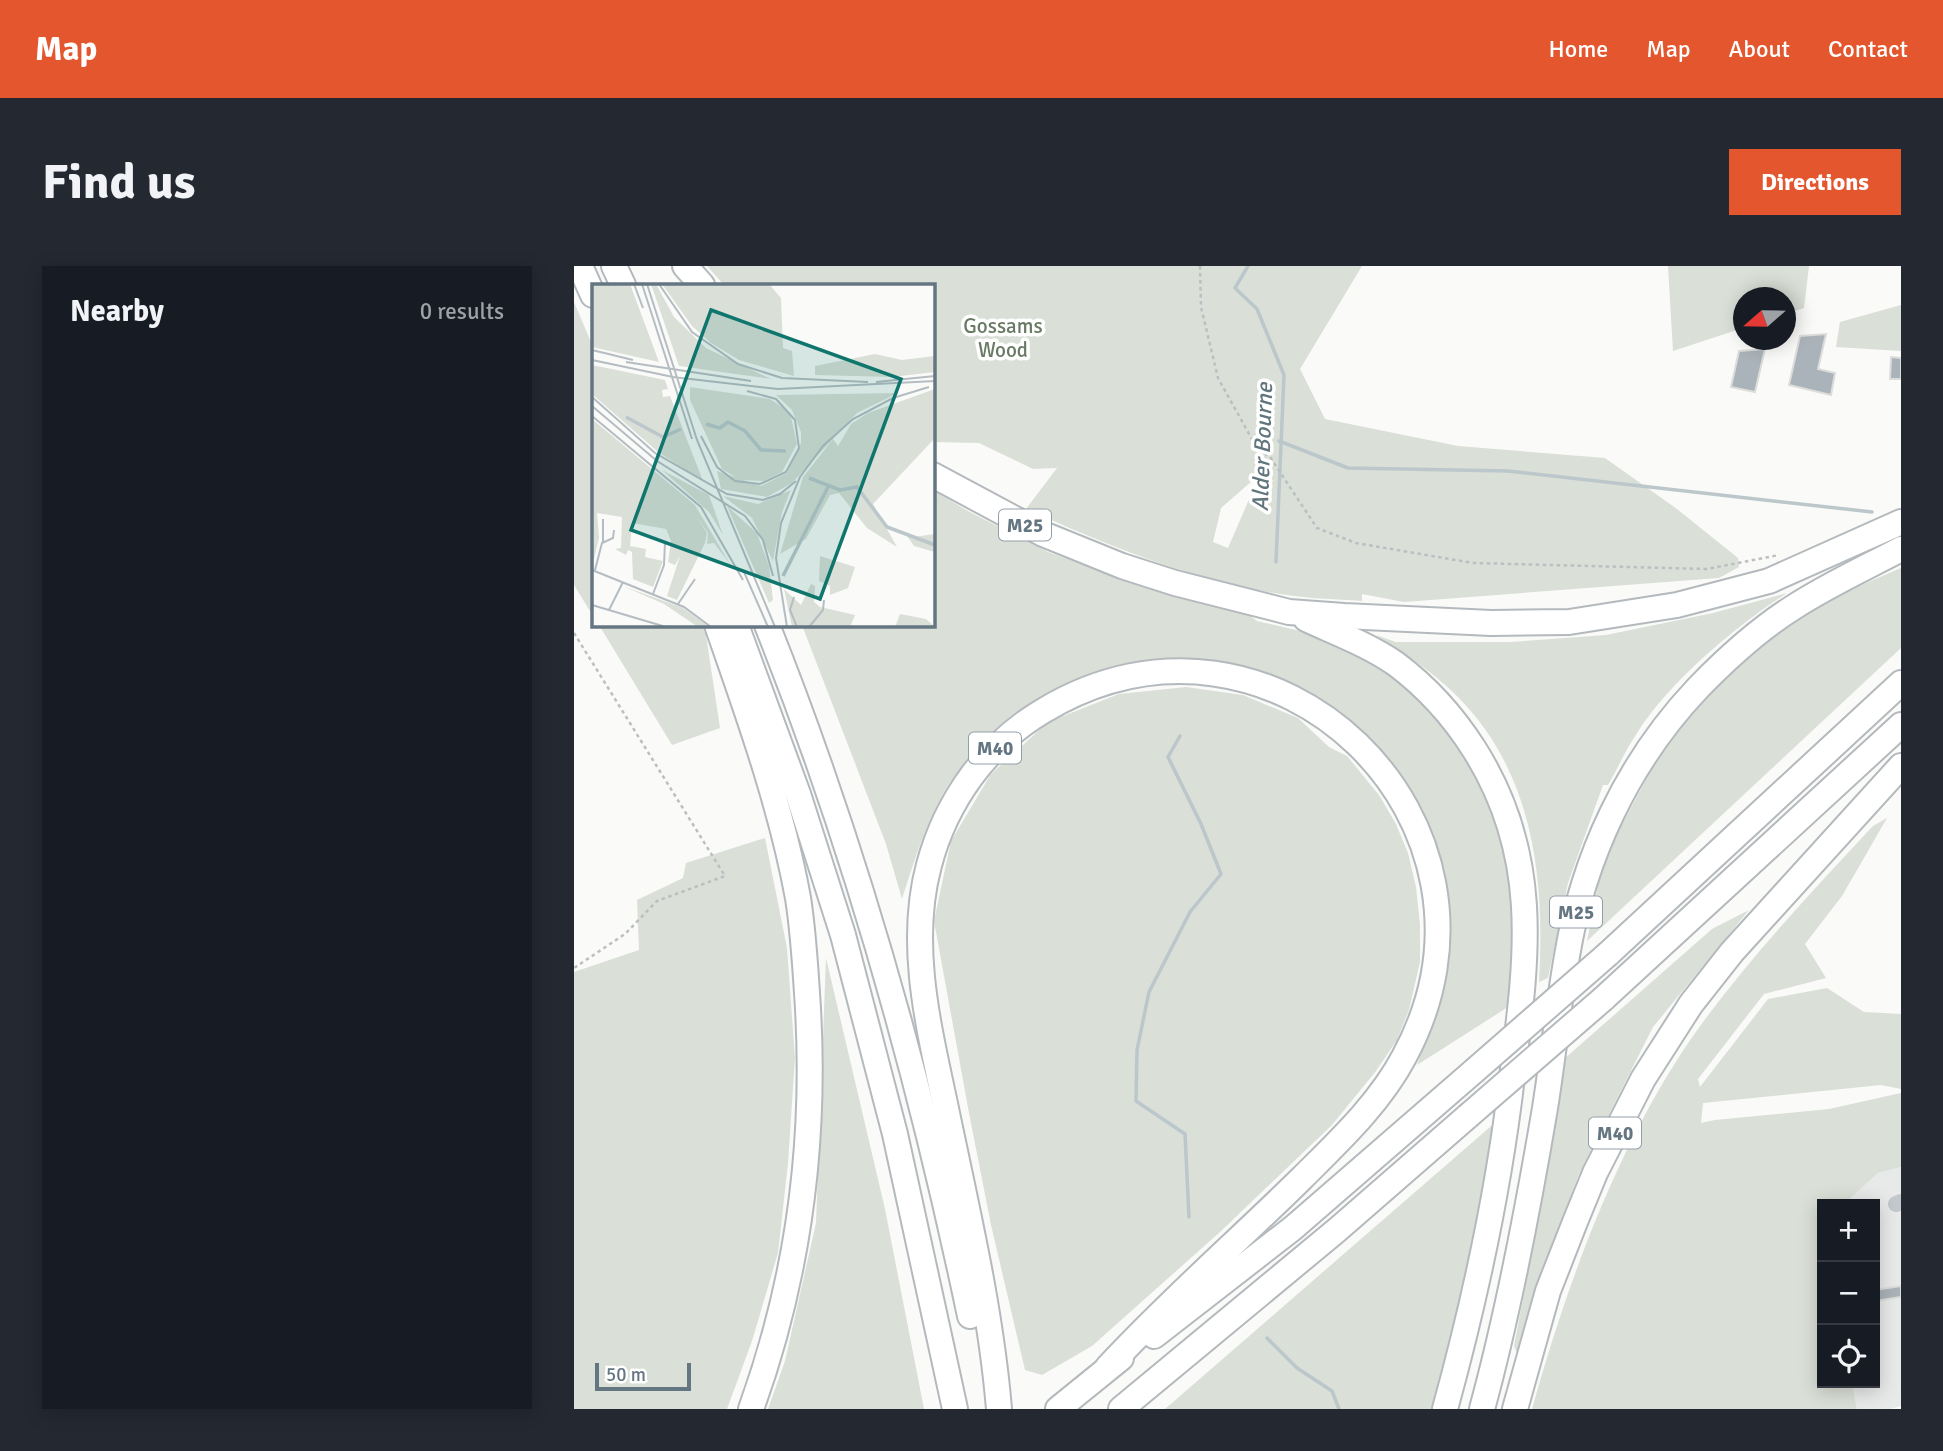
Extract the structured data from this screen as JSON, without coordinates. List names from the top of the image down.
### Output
{
  "streets": {
    "highway": ["M25", "M40"]
  },
  "crossings": [
    ["M25", "M40"]
  ],
  "water": ["Alder Bourne"],
  "parks": ["Gossams Wood"],
  "scale_bar": "50 m",
  "north": "left",
  "page": {
    "header": "Map",
    "nav": [
      "Home",
      "Map",
      "About",
      "Contact"
    ],
    "buttons": "Directions",
    "title": "Find us",
    "heading": ["Nearby", "0 results"],
    "map_buttons": ["+", "−"],
    "scale": "50 m"
  }
}
